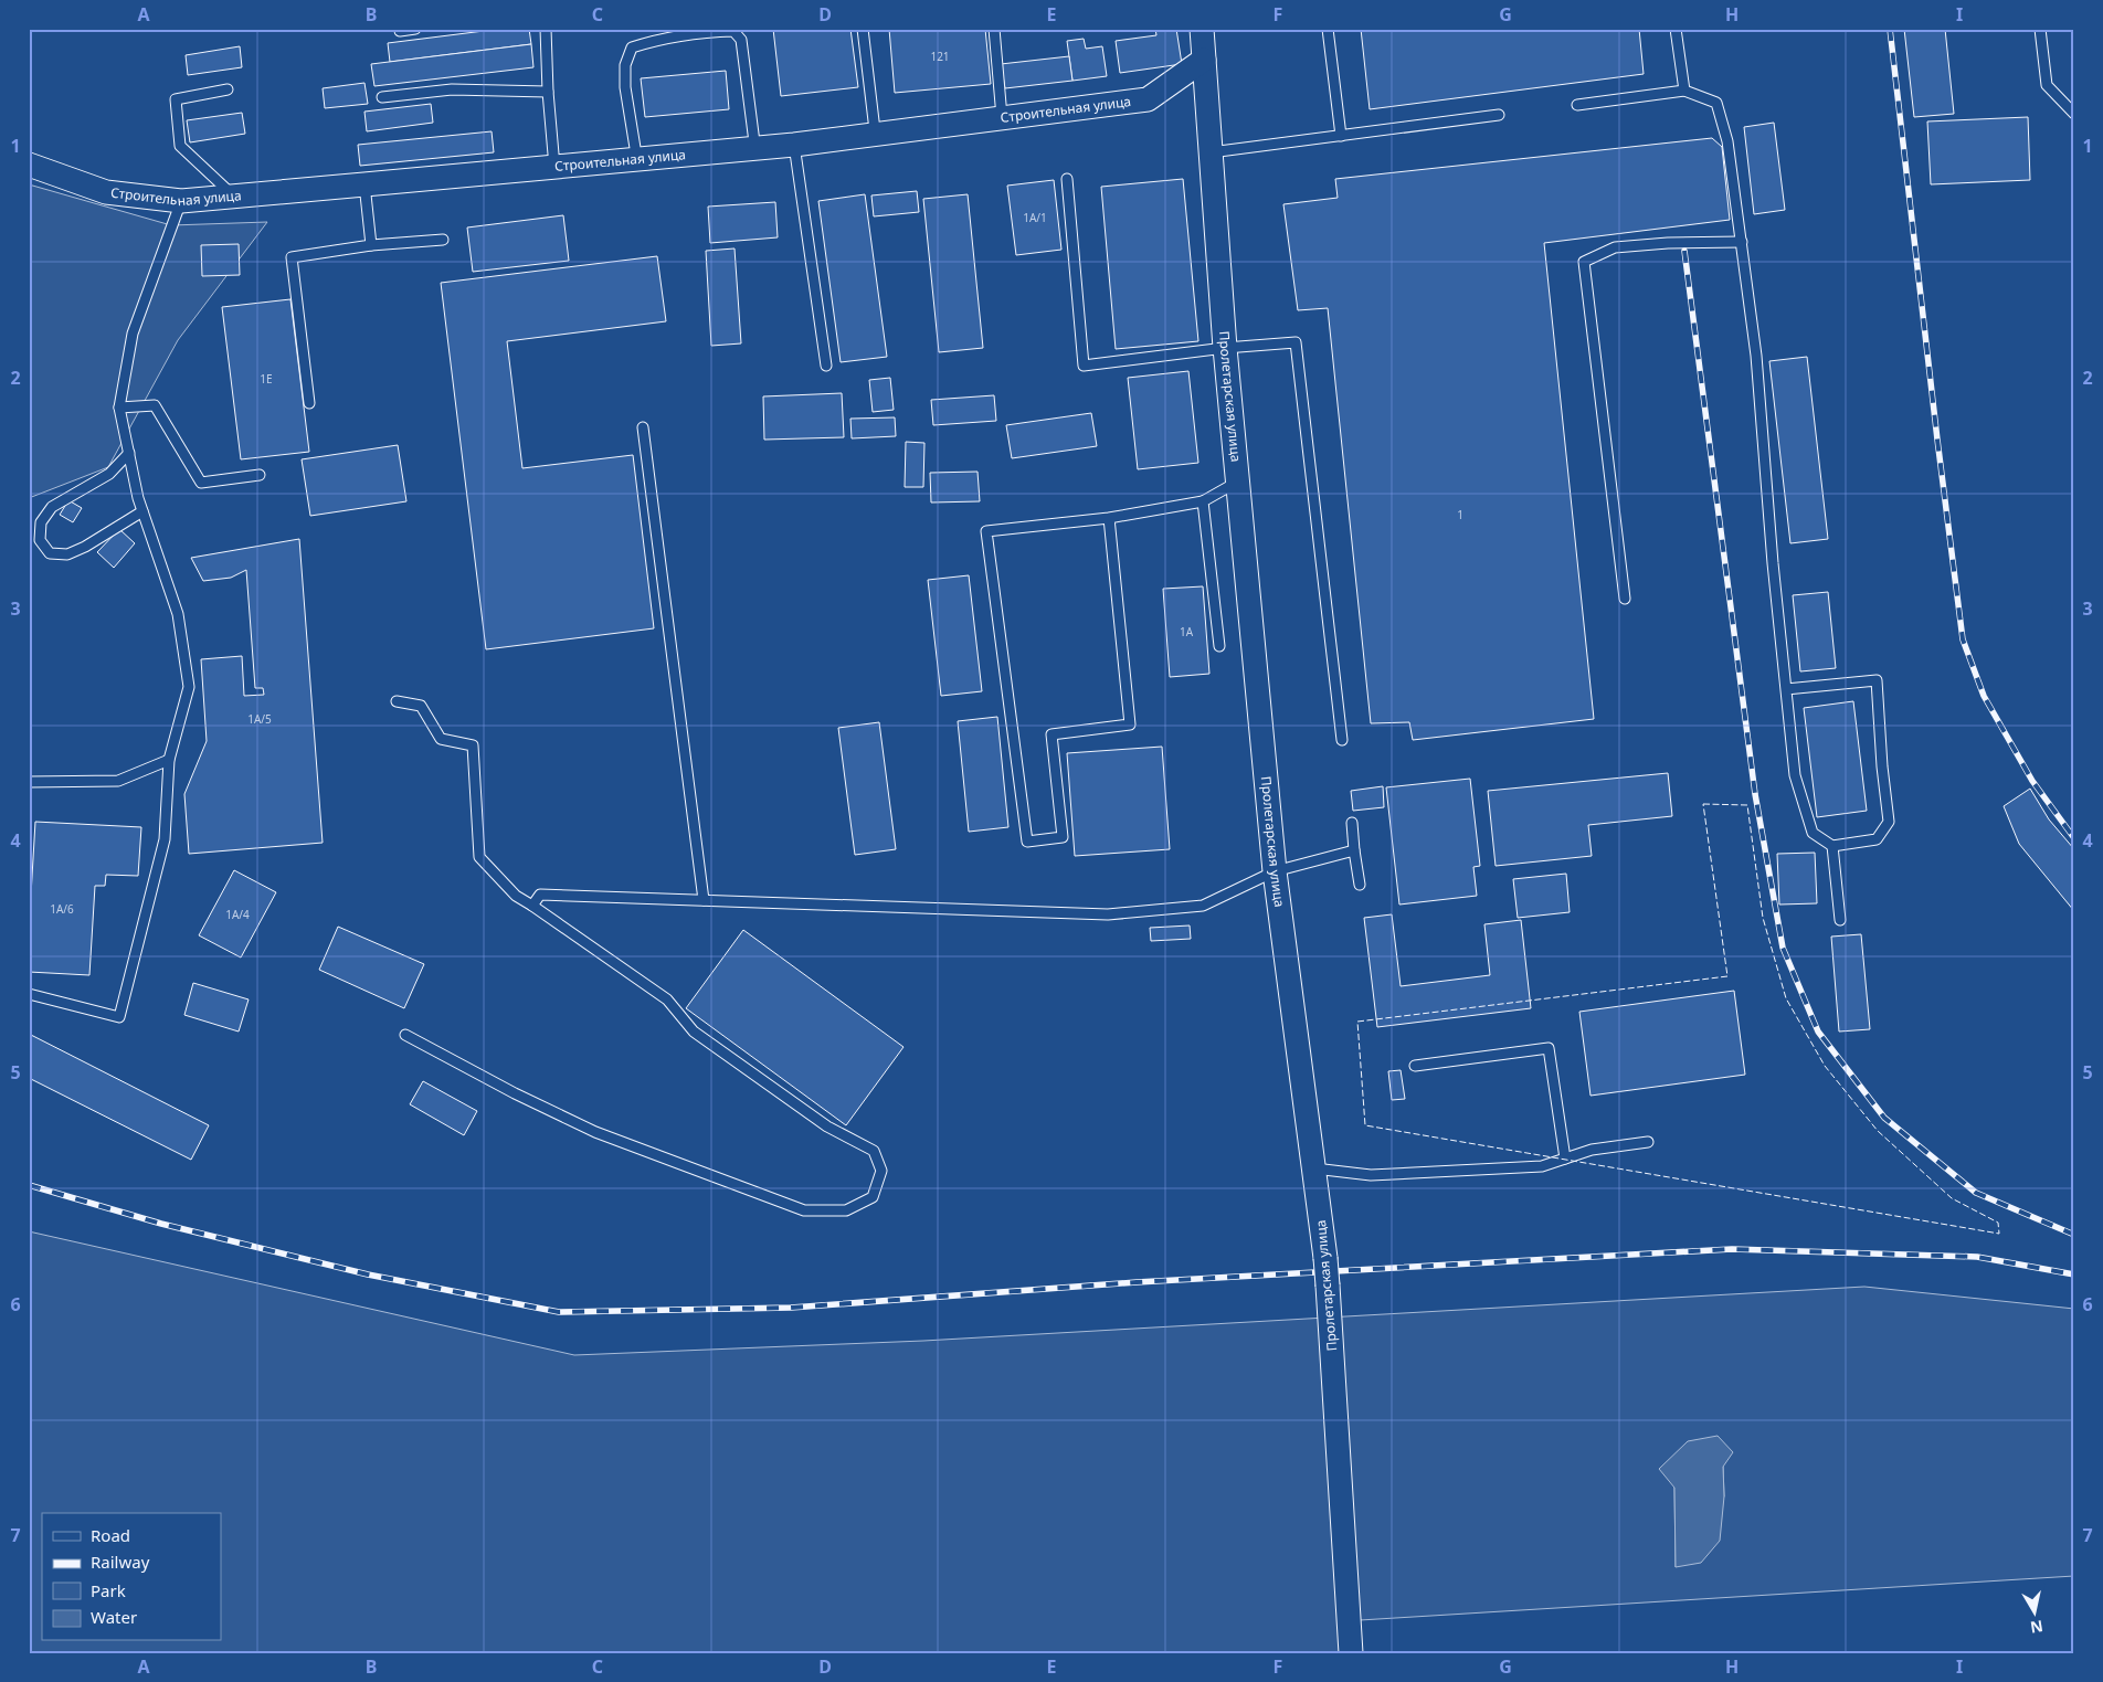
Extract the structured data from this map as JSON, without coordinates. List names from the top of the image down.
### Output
{
  "streets": {
    "street": ["Строительная улица", "Пролетарская улица"]
  },
  "crossings": [
    ["Строительная улица", "Пролетарская улица"]
  ],
  "house_numbers": [
    "121",
    "1А/1",
    "1Е",
    "1",
    "1А",
    "1А/5",
    "1А/6",
    "1А/4"
  ],
  "legend": [
    "Road",
    "Railway",
    "Park",
    "Water"
  ],
  "north": "bottom",
  "grid": {
    "columns": [
      "A",
      "B",
      "C",
      "D",
      "E",
      "F",
      "G",
      "H",
      "I"
    ],
    "rows": [
      "1",
      "2",
      "3",
      "4",
      "5",
      "6",
      "7"
    ]
  }
}
